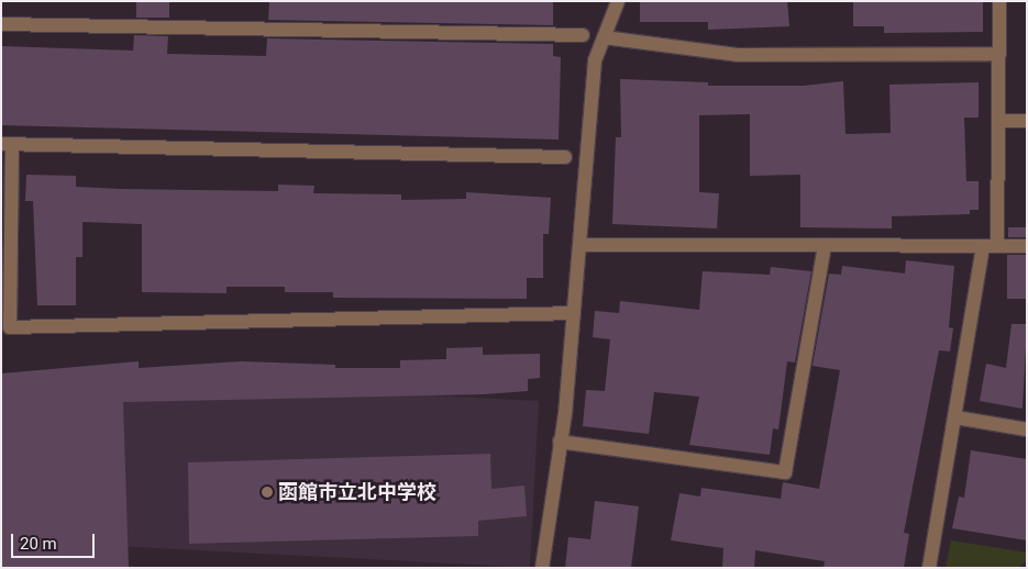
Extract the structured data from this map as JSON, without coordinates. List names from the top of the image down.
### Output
{
  "places": ["函館市立北中学校"],
  "scale_bar": "20 m"
}
